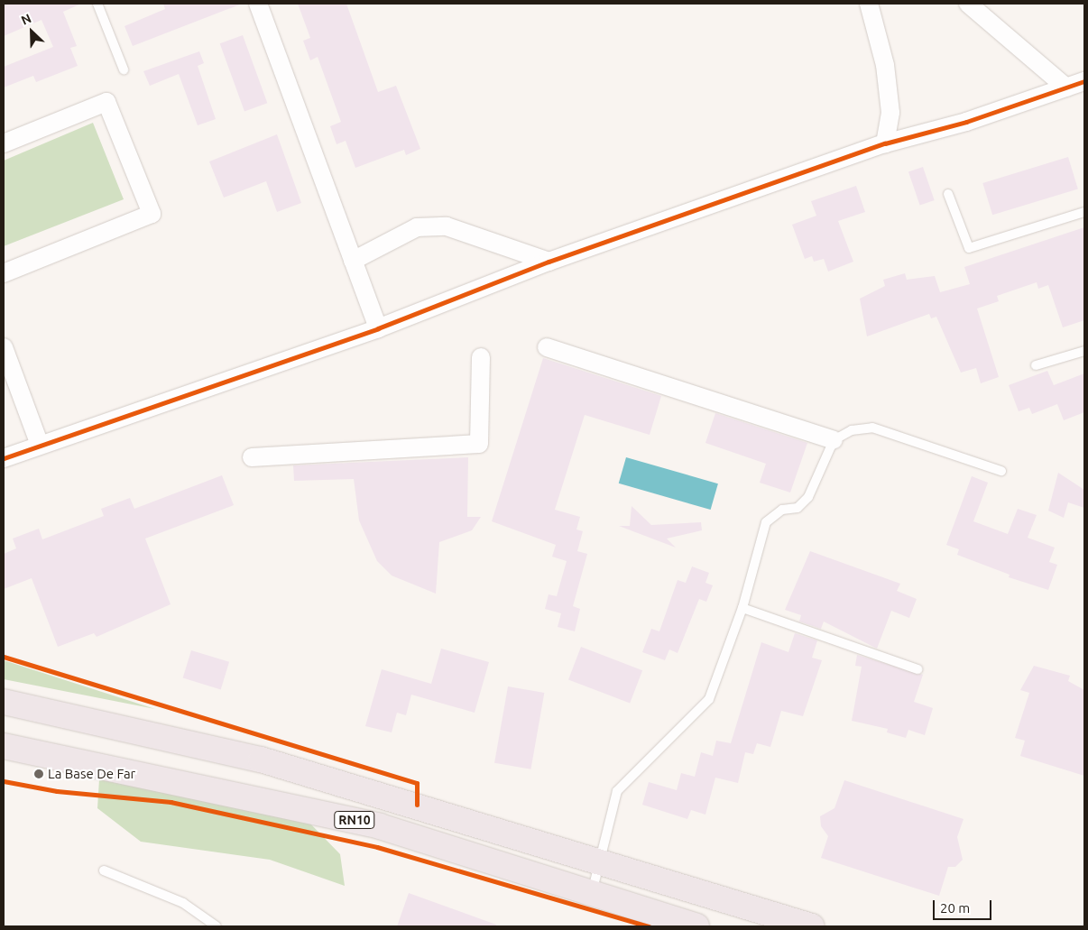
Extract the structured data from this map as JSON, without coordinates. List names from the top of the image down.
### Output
{
  "streets": {
    "main road": ["RN10"]
  },
  "places": ["La Base De Far"],
  "scale_bar": "20 m",
  "north": "top left"
}
